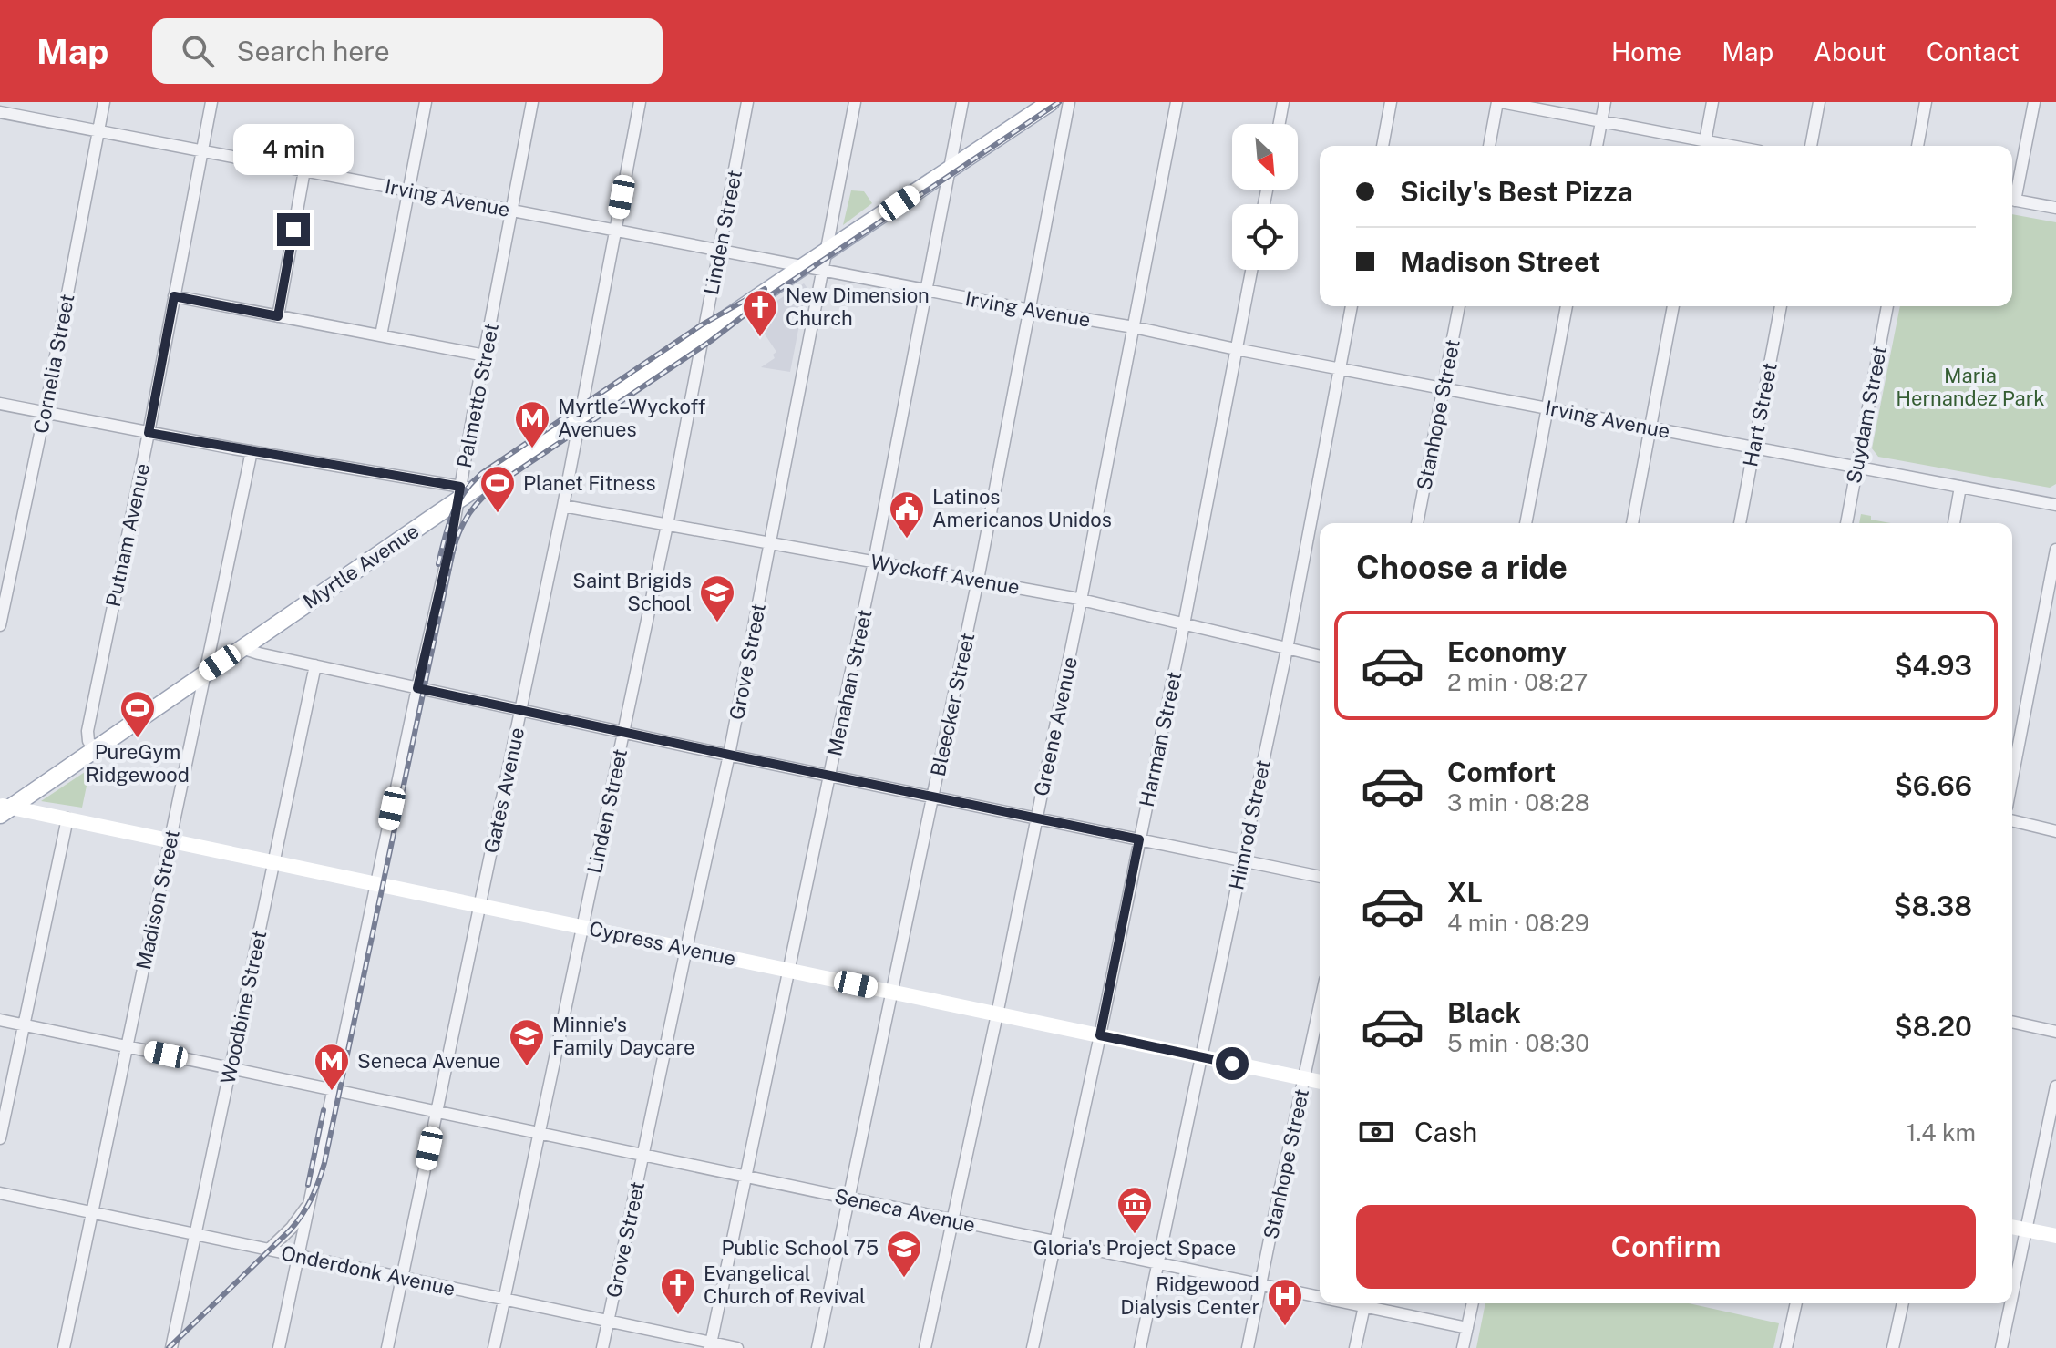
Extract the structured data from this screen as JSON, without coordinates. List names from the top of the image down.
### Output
{
  "streets": {
    "main road": ["Myrtle Avenue", "Cypress Avenue"],
    "street": [
      "Irving Avenue",
      "Linden Street",
      "Cornelia Street",
      "Palmetto Street",
      "Stanhope Street",
      "Hart Street",
      "Suydam Street",
      "Putnam Avenue",
      "Wyckoff Avenue",
      "Grove Street",
      "Menahan Street",
      "Bleecker Street",
      "Greene Avenue",
      "Harman Street",
      "Gates Avenue",
      "Himrod Street",
      "Madison Street",
      "Woodbine Street",
      "Seneca Avenue",
      "Onderdonk Avenue"
    ]
  },
  "crossings": [
    ["Irving Avenue", "Linden Street"],
    ["Irving Avenue", "Cornelia Street"],
    ["Irving Avenue", "Palmetto Street"],
    ["Irving Avenue", "Stanhope Street"],
    ["Irving Avenue", "Hart Street"],
    ["Irving Avenue", "Suydam Street"],
    ["Irving Avenue", "Putnam Avenue"],
    ["Irving Avenue", "Myrtle Avenue"],
    ["Irving Avenue", "Grove Street"],
    ["Irving Avenue", "Menahan Street"],
    ["Irving Avenue", "Bleecker Street"],
    ["Irving Avenue", "Greene Avenue"],
    ["Irving Avenue", "Harman Street"],
    ["Irving Avenue", "Gates Avenue"],
    ["Irving Avenue", "Himrod Street"],
    ["Linden Street", "Myrtle Avenue"],
    ["Linden Street", "Wyckoff Avenue"],
    ["Linden Street", "Cypress Avenue"],
    ["Linden Street", "Seneca Avenue"],
    ["Linden Street", "Onderdonk Avenue"],
    ["Palmetto Street", "Myrtle Avenue"],
    ["Palmetto Street", "Cypress Avenue"],
    ["Palmetto Street", "Seneca Avenue"],
    ["Palmetto Street", "Onderdonk Avenue"],
    ["Stanhope Street", "Cypress Avenue"],
    ["Stanhope Street", "Seneca Avenue"],
    ["Putnam Avenue", "Myrtle Avenue"],
    ["Myrtle Avenue", "Grove Street"],
    ["Myrtle Avenue", "Menahan Street"],
    ["Myrtle Avenue", "Gates Avenue"],
    ["Myrtle Avenue", "Madison Street"],
    ["Myrtle Avenue", "Cypress Avenue"],
    ["Wyckoff Avenue", "Grove Street"],
    ["Wyckoff Avenue", "Menahan Street"],
    ["Wyckoff Avenue", "Bleecker Street"],
    ["Wyckoff Avenue", "Greene Avenue"],
    ["Wyckoff Avenue", "Harman Street"],
    ["Wyckoff Avenue", "Gates Avenue"],
    ["Wyckoff Avenue", "Himrod Street"],
    ["Grove Street", "Cypress Avenue"],
    ["Grove Street", "Seneca Avenue"],
    ["Grove Street", "Onderdonk Avenue"],
    ["Menahan Street", "Cypress Avenue"],
    ["Menahan Street", "Seneca Avenue"],
    ["Menahan Street", "Onderdonk Avenue"],
    ["Bleecker Street", "Cypress Avenue"],
    ["Bleecker Street", "Seneca Avenue"],
    ["Greene Avenue", "Cypress Avenue"],
    ["Greene Avenue", "Seneca Avenue"],
    ["Harman Street", "Cypress Avenue"],
    ["Harman Street", "Seneca Avenue"],
    ["Gates Avenue", "Cypress Avenue"],
    ["Gates Avenue", "Seneca Avenue"],
    ["Gates Avenue", "Onderdonk Avenue"],
    ["Himrod Street", "Cypress Avenue"],
    ["Himrod Street", "Seneca Avenue"],
    ["Madison Street", "Cypress Avenue"],
    ["Madison Street", "Seneca Avenue"],
    ["Madison Street", "Onderdonk Avenue"],
    ["Cypress Avenue", "Woodbine Street"],
    ["Woodbine Street", "Seneca Avenue"],
    ["Woodbine Street", "Onderdonk Avenue"]
  ],
  "parks": ["Maria Hernandez Park"],
  "places": {
    "church": ["New Dimension Church", "Evangelical Church of Revival"],
    "metro station": ["Myrtle–Wyckoff Avenues", "Seneca Avenue"],
    "sports": ["Planet Fitness", "PureGym Ridgewood"],
    "public building": ["Latinos Americanos Unidos"],
    "school or university": ["Saint Brigids School", "Minnie's Family Daycare", "Public School 75"],
    "museum": ["Gloria's Project Space"],
    "hospital": ["Ridgewood Dialysis Center"]
  },
  "north": "bottom right",
  "page": {
    "header": "Map",
    "search": "Search here",
    "nav": [
      "Home",
      "Map",
      "About",
      "Contact"
    ],
    "bubble": "4 min",
    "banner": ["Sicily's Best Pizza", "Madison Street"],
    "heading": "Choose a ride",
    "list": [
      {
        "name": "Economy",
        "note": "2 min · 08:27",
        "value": "$4.93"
      },
      {
        "name": "Comfort",
        "note": "3 min · 08:28",
        "value": "$6.66"
      },
      {
        "name": "XL",
        "note": "4 min · 08:29",
        "value": "$8.38"
      },
      {
        "name": "Black",
        "note": "5 min · 08:30",
        "value": "$8.20"
      }
    ],
    "pay": ["Cash", "1.4 km"],
    "buttons": "Confirm"
  }
}
